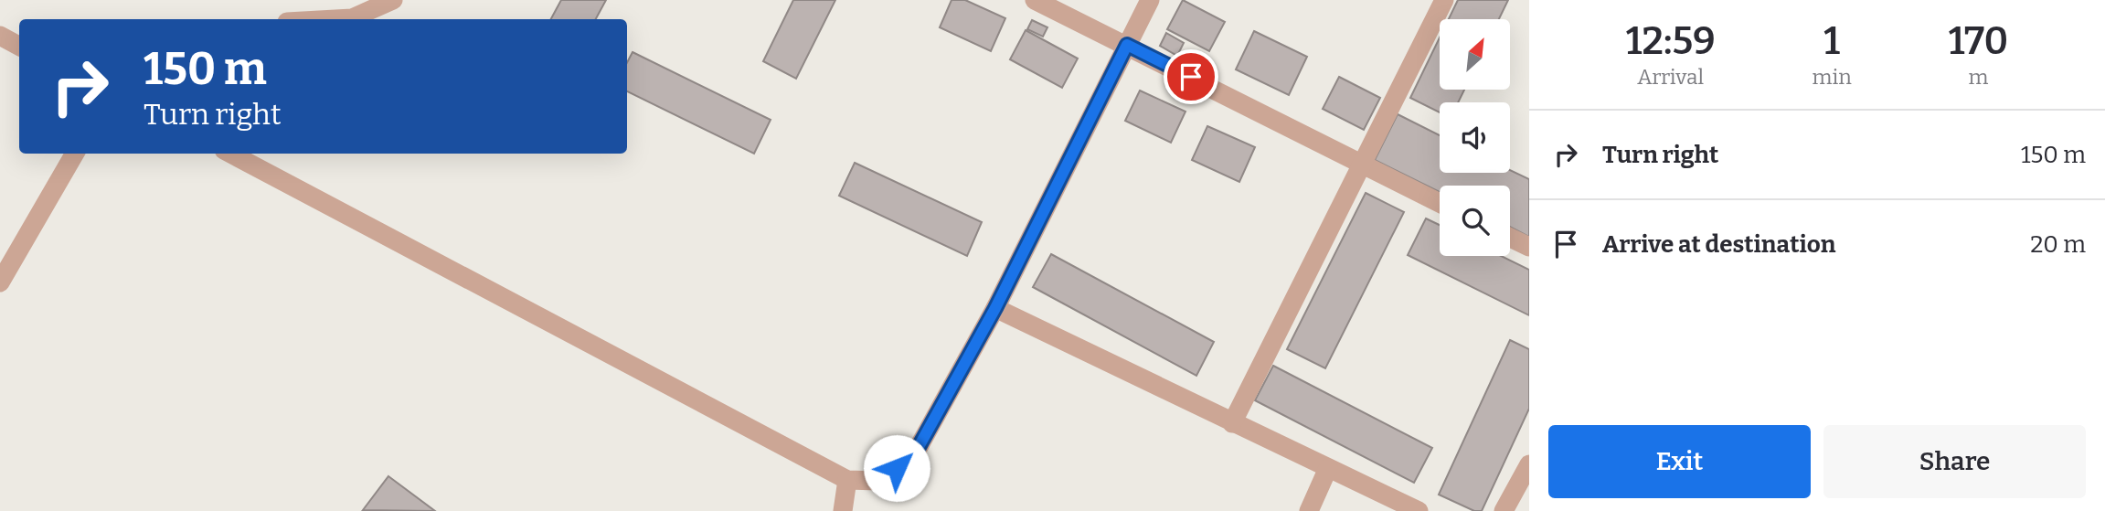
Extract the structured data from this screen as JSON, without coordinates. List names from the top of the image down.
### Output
{
  "north": "top right",
  "page": {
    "eta": [
      "12:59",
      "Arrival",
      "1",
      "min",
      "170",
      "m"
    ],
    "turn": ["150 m", "Turn right"],
    "list": [
      {
        "name": "Turn right",
        "value": "150 m"
      },
      {
        "name": "Arrive at destination",
        "value": "20 m"
      }
    ],
    "buttons": ["Exit", "Share"]
  }
}
